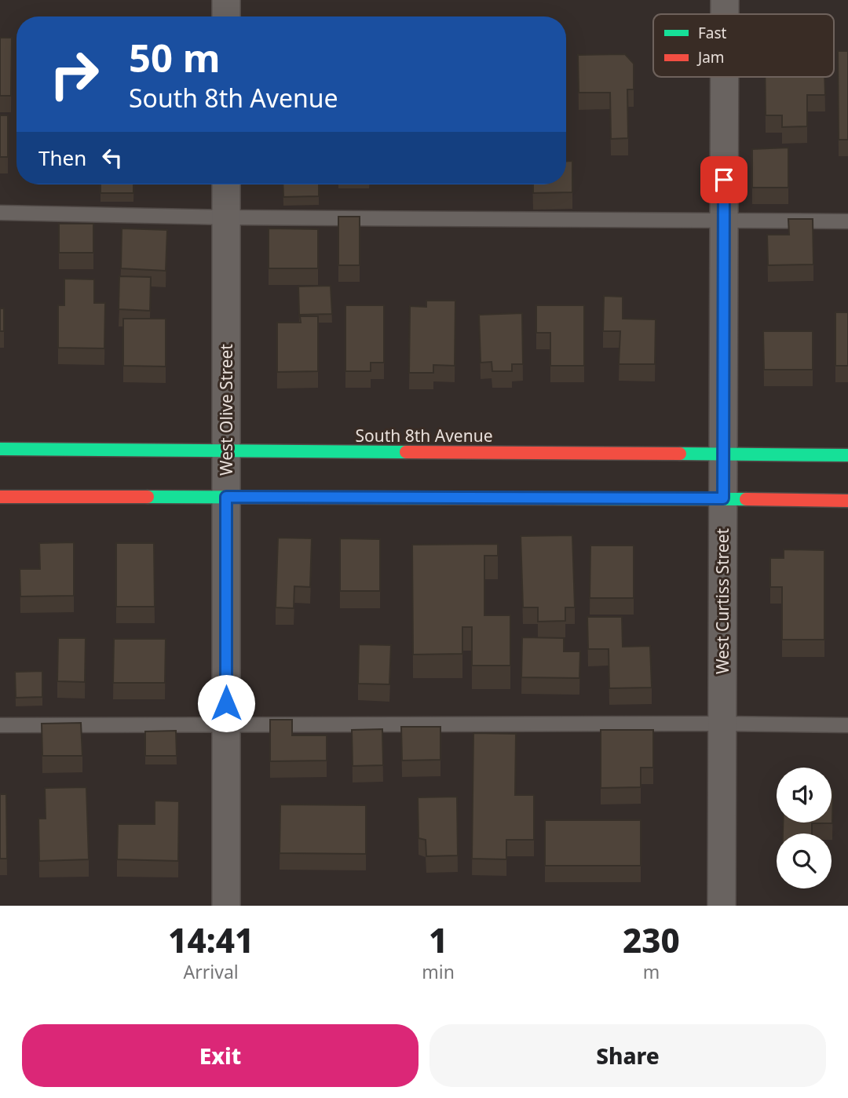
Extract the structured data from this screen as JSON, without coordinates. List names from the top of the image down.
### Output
{
  "streets": {
    "street": ["West Olive Street", "South 8th Avenue", "West Curtiss Street"]
  },
  "crossings": [
    ["West Olive Street", "South 8th Avenue"],
    ["South 8th Avenue", "West Curtiss Street"]
  ],
  "legend": ["Fast", "Jam"],
  "page": {
    "turn": ["50 m", "South 8th Avenue"],
    "then": "Then",
    "eta": [
      "14:41",
      "Arrival",
      "1",
      "min",
      "230",
      "m"
    ],
    "buttons": ["Exit", "Share"]
  }
}
